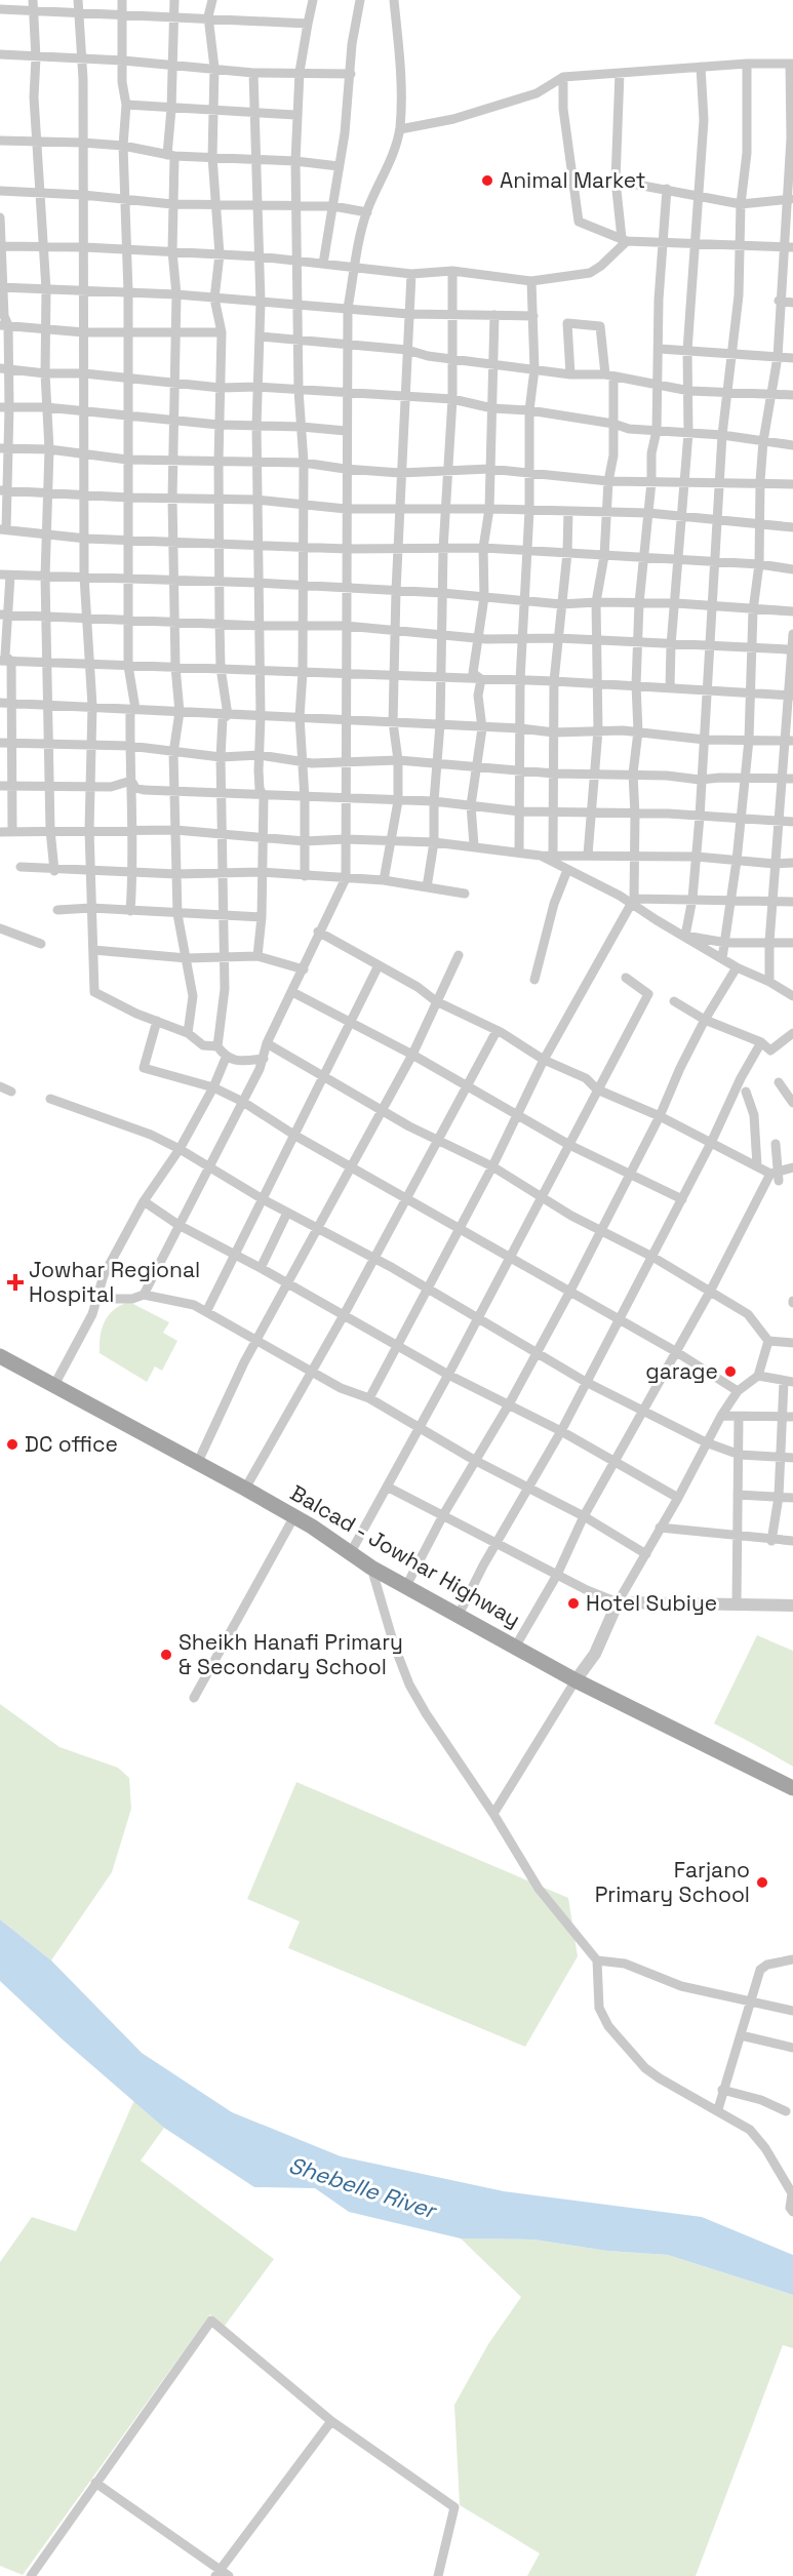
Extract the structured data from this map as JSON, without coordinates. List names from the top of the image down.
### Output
{
  "streets": {
    "main road": ["Balcad - Jowhar Highway"]
  },
  "water": ["Shebelle River"],
  "places": {
    "other": [
      "Animal Market",
      "garage",
      "DC office",
      "Hotel Subiye",
      "Sheikh Hanafi Primary & Secondary School",
      "Farjano Primary School"
    ],
    "health": ["Jowhar Regional Hospital"]
  }
}
